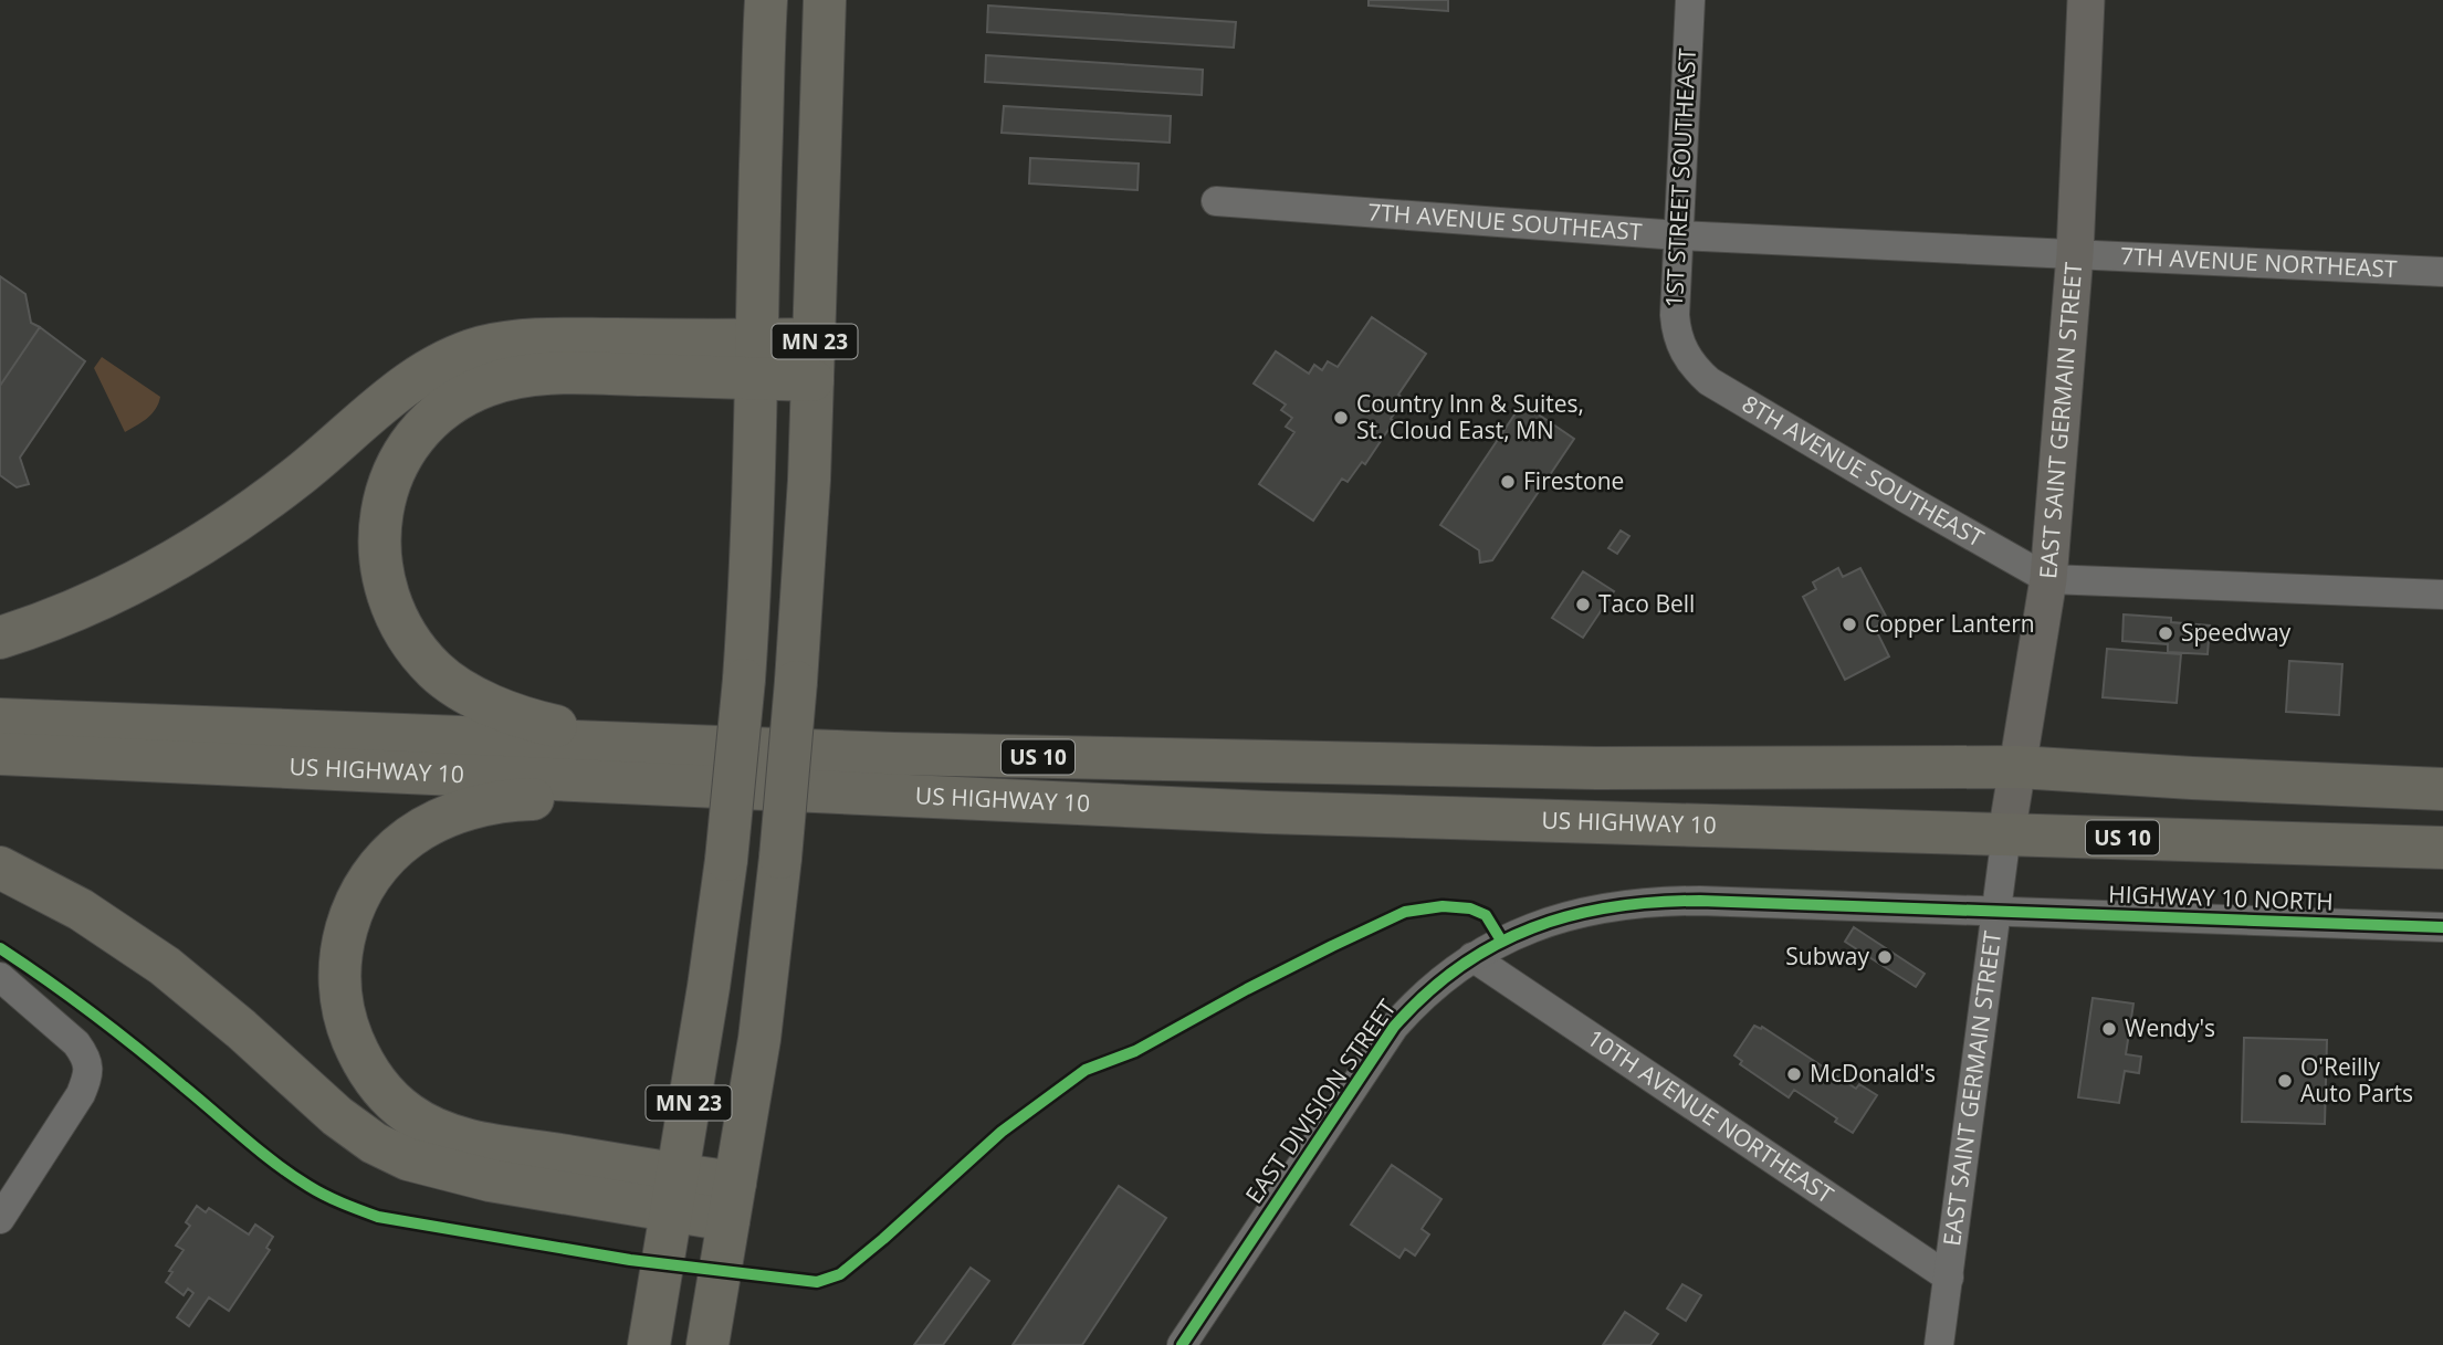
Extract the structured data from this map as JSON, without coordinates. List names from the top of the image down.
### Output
{
  "streets": {
    "highway": ["MN 23", "US 10", "US HIGHWAY 10"],
    "main road": ["EAST SAINT GERMAIN STREET"],
    "street": [
      "1ST STREET SOUTHEAST",
      "7TH AVENUE SOUTHEAST",
      "7TH AVENUE NORTHEAST",
      "8TH AVENUE SOUTHEAST",
      "HIGHWAY 10 NORTH",
      "EAST DIVISION STREET",
      "10TH AVENUE NORTHEAST"
    ]
  },
  "crossings": [
    ["1ST STREET SOUTHEAST", "7TH AVENUE SOUTHEAST"],
    ["1ST STREET SOUTHEAST", "8TH AVENUE SOUTHEAST"],
    ["7TH AVENUE SOUTHEAST", "7TH AVENUE NORTHEAST"],
    ["7TH AVENUE SOUTHEAST", "EAST SAINT GERMAIN STREET"],
    ["7TH AVENUE NORTHEAST", "EAST SAINT GERMAIN STREET"],
    ["EAST SAINT GERMAIN STREET", "8TH AVENUE SOUTHEAST"],
    ["EAST SAINT GERMAIN STREET", "US 10"],
    ["EAST SAINT GERMAIN STREET", "US HIGHWAY 10"],
    ["EAST SAINT GERMAIN STREET", "HIGHWAY 10 NORTH"],
    ["EAST SAINT GERMAIN STREET", "EAST DIVISION STREET"],
    ["EAST SAINT GERMAIN STREET", "10TH AVENUE NORTHEAST"],
    ["US 10", "US HIGHWAY 10"],
    ["HIGHWAY 10 NORTH", "EAST DIVISION STREET"],
    ["EAST DIVISION STREET", "10TH AVENUE NORTHEAST"]
  ],
  "places": [
    "Country Inn & Suites, St. Cloud East, MN",
    "Firestone",
    "Taco Bell",
    "Copper Lantern",
    "Speedway",
    "Subway",
    "Wendy's",
    "McDonald's",
    "O'Reilly Auto Parts"
  ]
}
